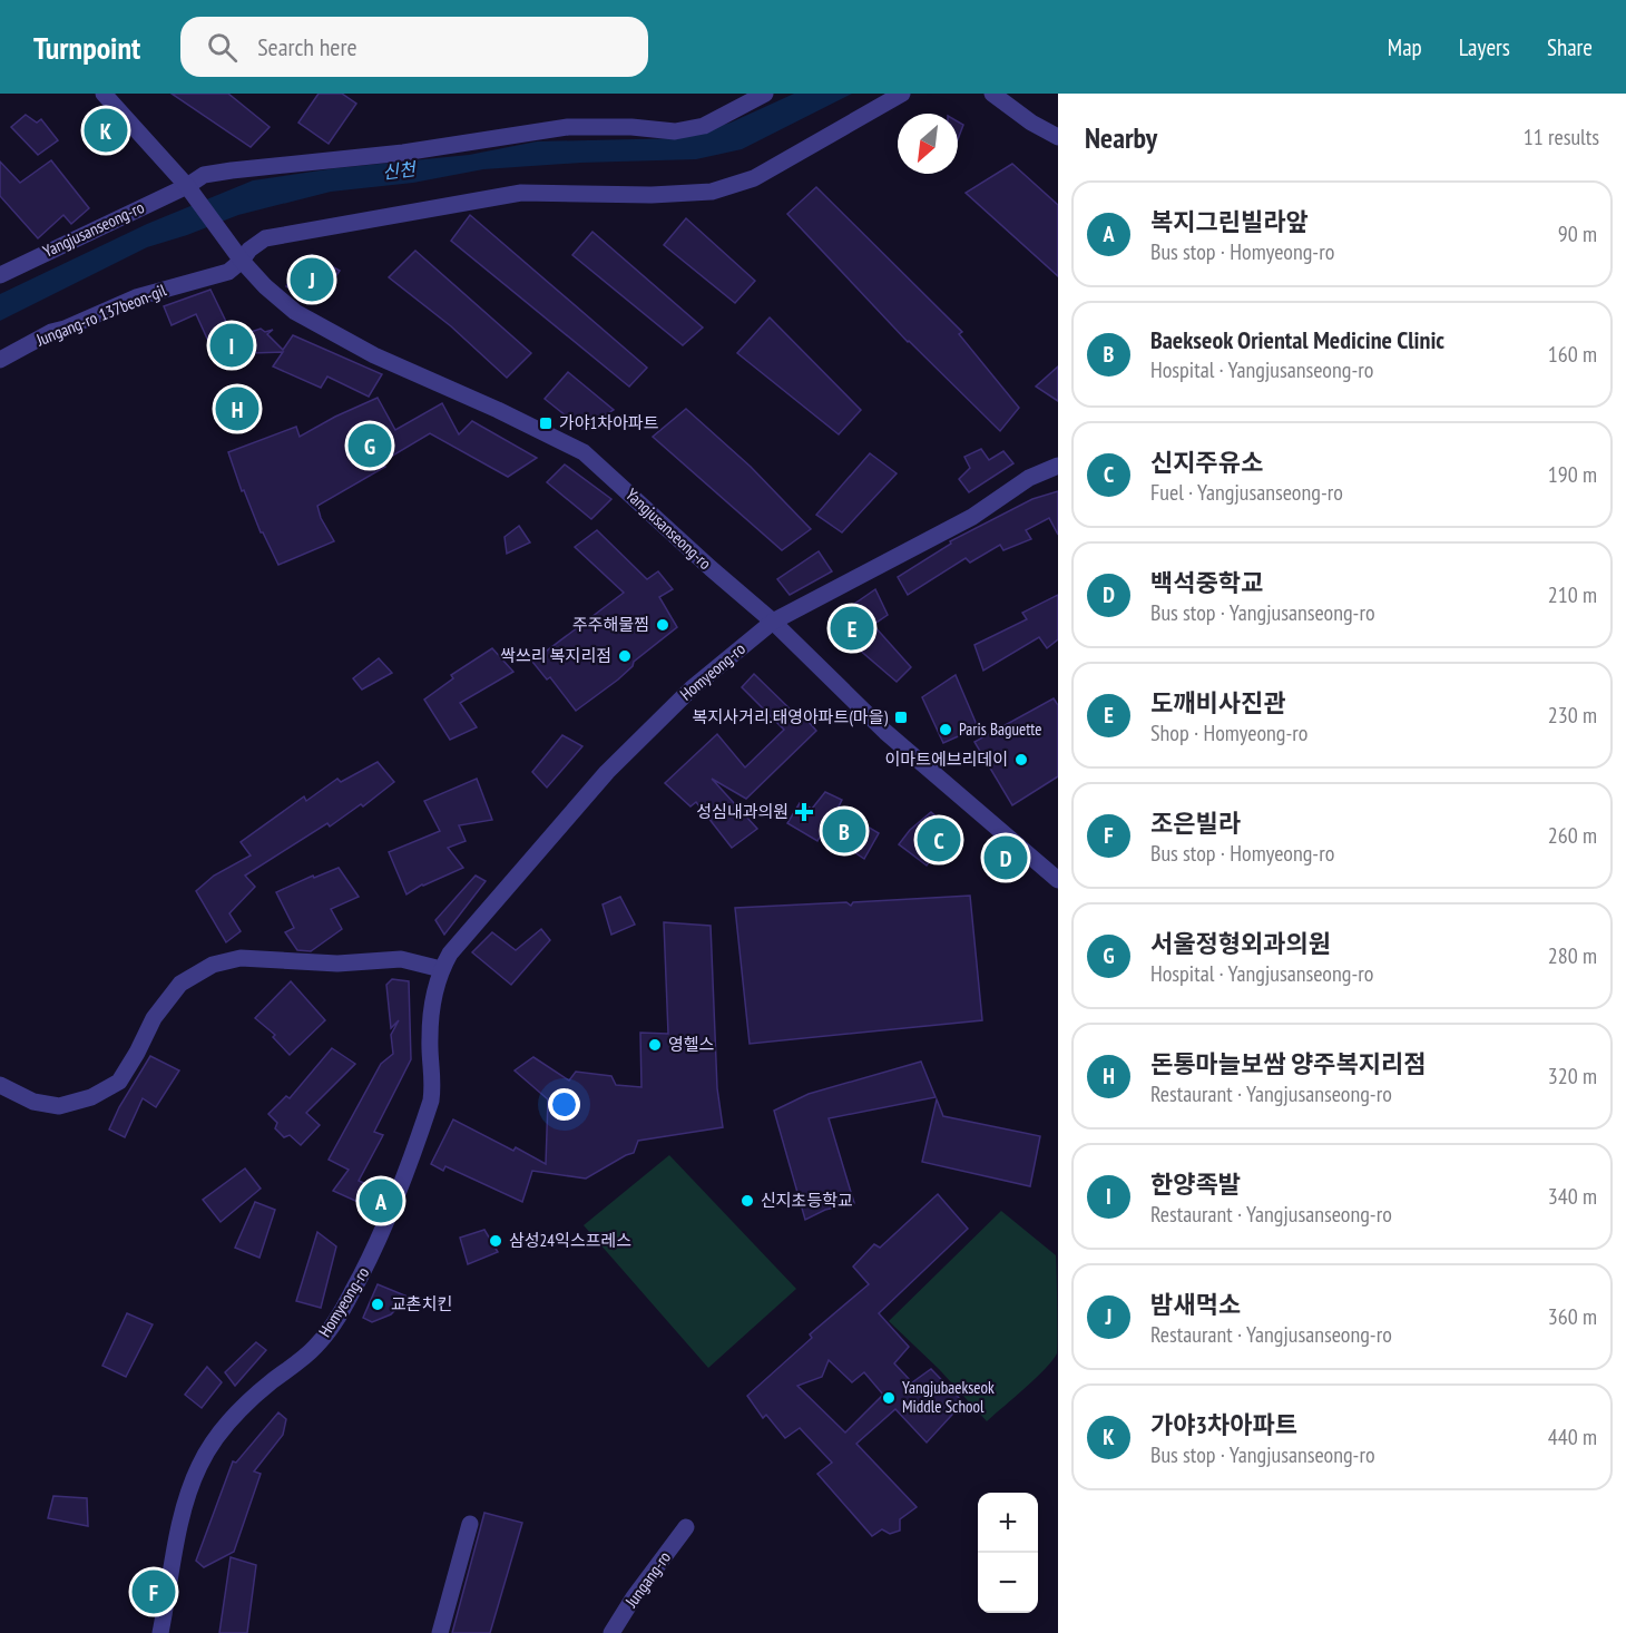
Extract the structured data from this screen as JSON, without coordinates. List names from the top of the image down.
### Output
{
  "streets": {
    "street": [
      "Yangjusanseong-ro",
      "Jungang-ro 137beon-gil",
      "Homyeong-ro",
      "Jungang-ro"
    ]
  },
  "crossings": [
    ["Yangjusanseong-ro", "Jungang-ro 137beon-gil"],
    ["Yangjusanseong-ro", "Homyeong-ro"]
  ],
  "water": ["신천"],
  "places": {
    "transit": ["가야1차아파트", "복지사거리.태영아파트(마을)"],
    "other": [
      "주주해물찜",
      "싹쓰리 복지리점",
      "Paris Baguette",
      "이마트에브리데이",
      "영헬스",
      "신지초등학교",
      "삼성24익스프레스",
      "교촌치킨",
      "Yangjubaekseok Middle School"
    ],
    "health": ["성심내과의원"]
  },
  "north": "bottom left",
  "page": {
    "header": "Turnpoint",
    "search": "Search here",
    "nav": ["Map", "Layers", "Share"],
    "heading": ["Nearby", "11 results"],
    "pins": [
      "K",
      "J",
      "I",
      "H",
      "G",
      "E",
      "B",
      "C",
      "D",
      "A",
      "F"
    ],
    "list": [
      {
        "mark": "A",
        "name": "복지그린빌라앞",
        "note": "Bus stop · Homyeong-ro",
        "value": "90 m"
      },
      {
        "mark": "B",
        "name": "Baekseok Oriental Medicine Clinic",
        "note": "Hospital · Yangjusanseong-ro",
        "value": "160 m"
      },
      {
        "mark": "C",
        "name": "신지주유소",
        "note": "Fuel · Yangjusanseong-ro",
        "value": "190 m"
      },
      {
        "mark": "D",
        "name": "백석중학교",
        "note": "Bus stop · Yangjusanseong-ro",
        "value": "210 m"
      },
      {
        "mark": "E",
        "name": "도깨비사진관",
        "note": "Shop · Homyeong-ro",
        "value": "230 m"
      },
      {
        "mark": "F",
        "name": "조은빌라",
        "note": "Bus stop · Homyeong-ro",
        "value": "260 m"
      },
      {
        "mark": "G",
        "name": "서울정형외과의원",
        "note": "Hospital · Yangjusanseong-ro",
        "value": "280 m"
      },
      {
        "mark": "H",
        "name": "돈통마늘보쌈 양주복지리점",
        "note": "Restaurant · Yangjusanseong-ro",
        "value": "320 m"
      },
      {
        "mark": "I",
        "name": "한양족발",
        "note": "Restaurant · Yangjusanseong-ro",
        "value": "340 m"
      },
      {
        "mark": "J",
        "name": "밤새먹소",
        "note": "Restaurant · Yangjusanseong-ro",
        "value": "360 m"
      },
      {
        "mark": "K",
        "name": "가야3차아파트",
        "note": "Bus stop · Yangjusanseong-ro",
        "value": "440 m"
      }
    ],
    "map_buttons": ["+", "−"]
  }
}
